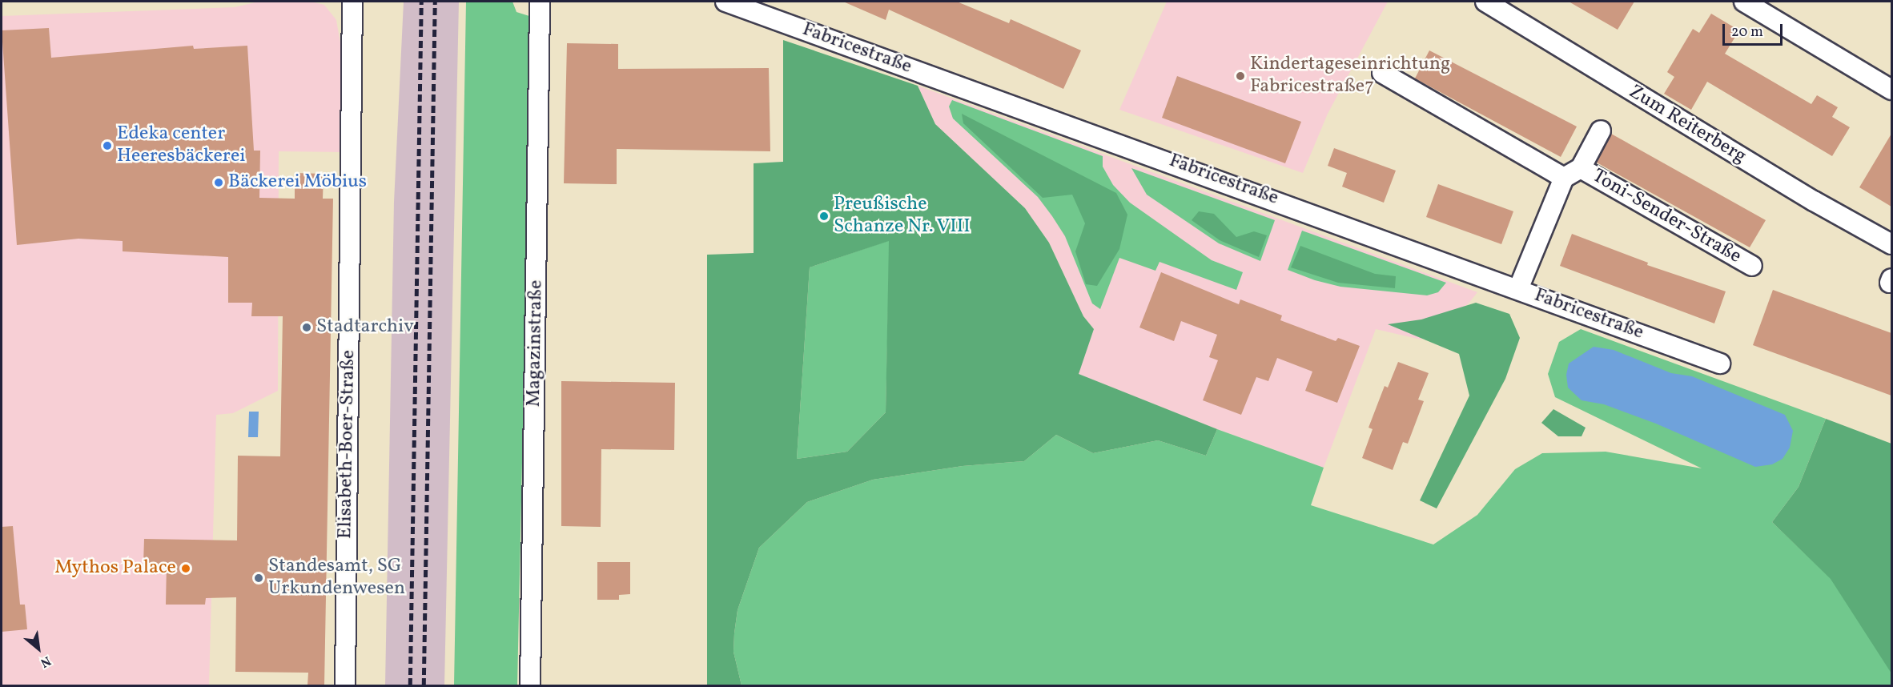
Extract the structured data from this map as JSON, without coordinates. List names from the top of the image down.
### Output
{
  "streets": {
    "street": [
      "Fabricestraße",
      "Zum Reiterberg",
      "Toni-Sender-Straße",
      "Magazinstraße",
      "Elisabeth-Boer-Straße"
    ]
  },
  "crossings": [
    ["Fabricestraße", "Toni-Sender-Straße"]
  ],
  "places": [
    "Kindertageseinrichtung Fabricestraße7",
    "Edeka center Heeresbäckerei",
    "Bäckerei Möbius",
    "Preußische Schanze Nr. VIII",
    "Stadtarchiv",
    "Mythos Palace",
    "Standesamt, SG Urkundenwesen"
  ],
  "scale_bar": "20 m",
  "north": "bottom right"
}
